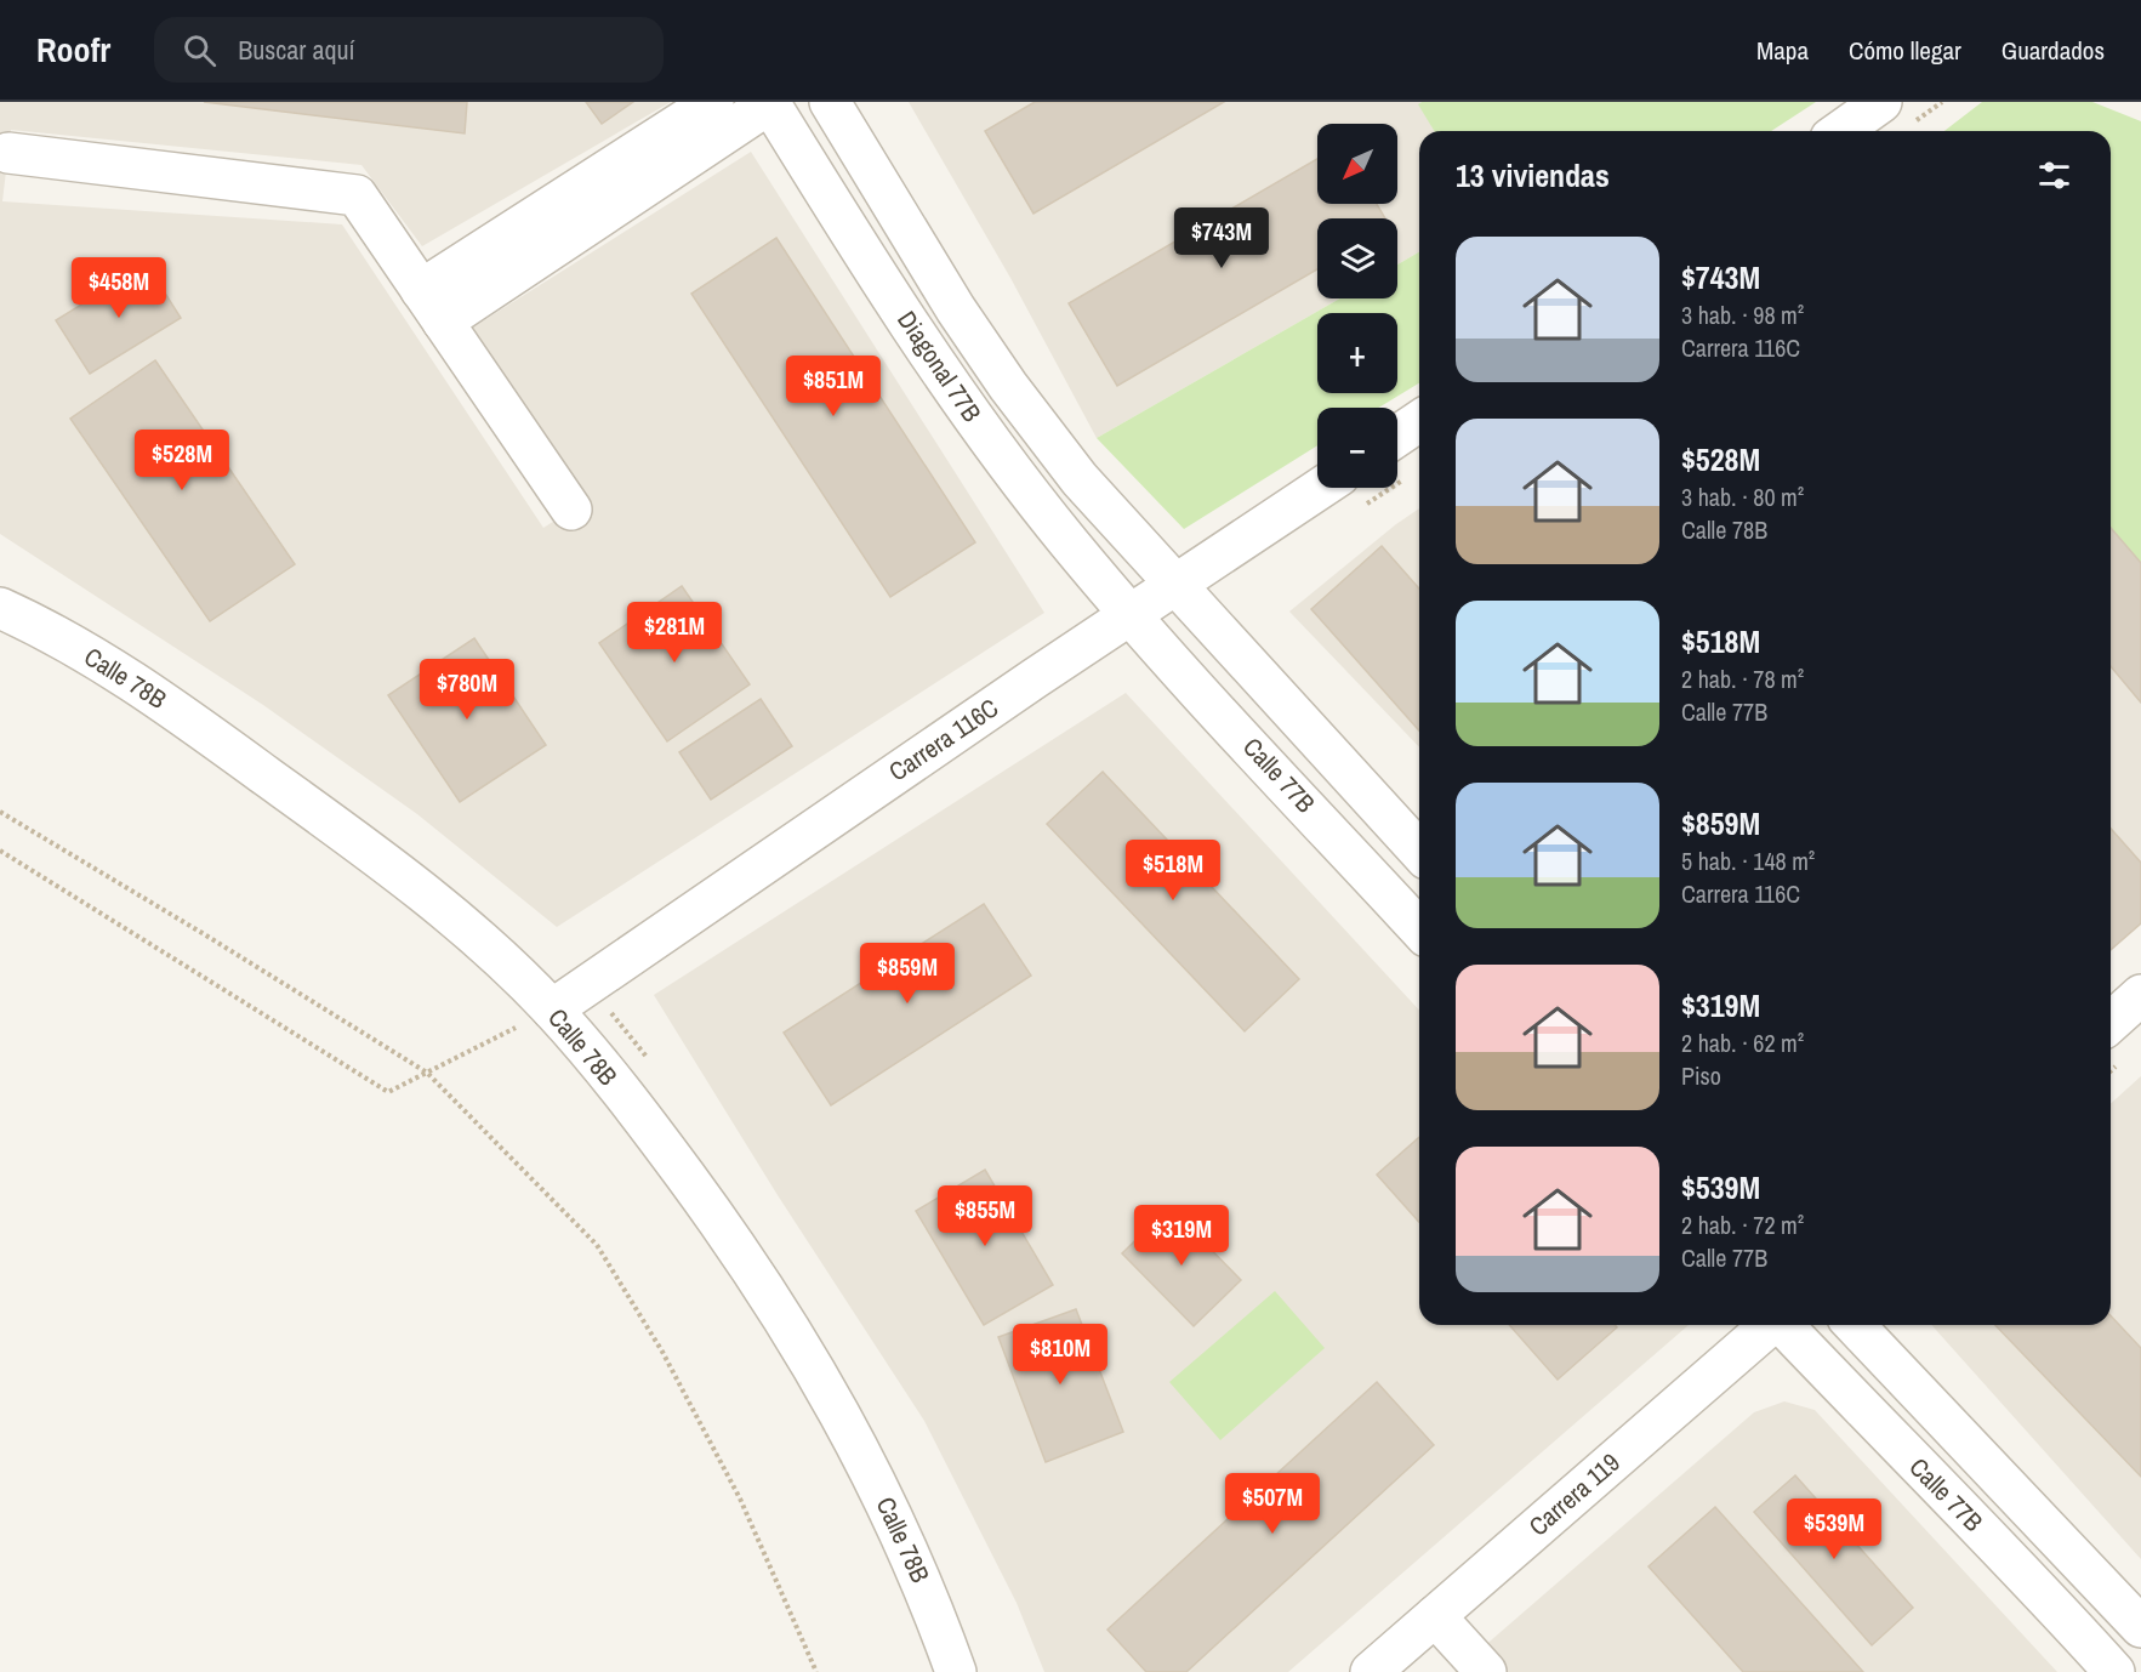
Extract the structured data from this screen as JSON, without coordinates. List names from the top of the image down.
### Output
{
  "streets": {
    "street": [
      "Diagonal 77B",
      "Calle 78B",
      "Carrera 116C",
      "Calle 77B",
      "Carrera 119"
    ]
  },
  "crossings": [
    ["Diagonal 77B", "Carrera 116C"],
    ["Diagonal 77B", "Calle 77B"],
    ["Calle 78B", "Carrera 116C"],
    ["Carrera 116C", "Calle 77B"]
  ],
  "north": "bottom left",
  "page": {
    "header": "Roofr",
    "search": "Buscar aquí",
    "nav": ["Mapa", "Cómo llegar", "Guardados"],
    "map_buttons": ["+", "−"],
    "heading": "13 viviendas",
    "price": [
      "$743M",
      "$458M",
      "$851M",
      "$528M",
      "$281M",
      "$780M",
      "$518M",
      "$859M",
      "$855M",
      "$319M",
      "$810M",
      "$507M",
      "$539M"
    ],
    "list": [
      {
        "name": "$743M",
        "note": "3 hab. · 98 m² · Carrera 116C"
      },
      {
        "name": "$528M",
        "note": "3 hab. · 80 m² · Calle 78B"
      },
      {
        "name": "$518M",
        "note": "2 hab. · 78 m² · Calle 77B"
      },
      {
        "name": "$859M",
        "note": "5 hab. · 148 m² · Carrera 116C"
      },
      {
        "name": "$319M",
        "note": "2 hab. · 62 m² · Piso"
      },
      {
        "name": "$539M",
        "note": "2 hab. · 72 m² · Calle 77B"
      }
    ]
  }
}
